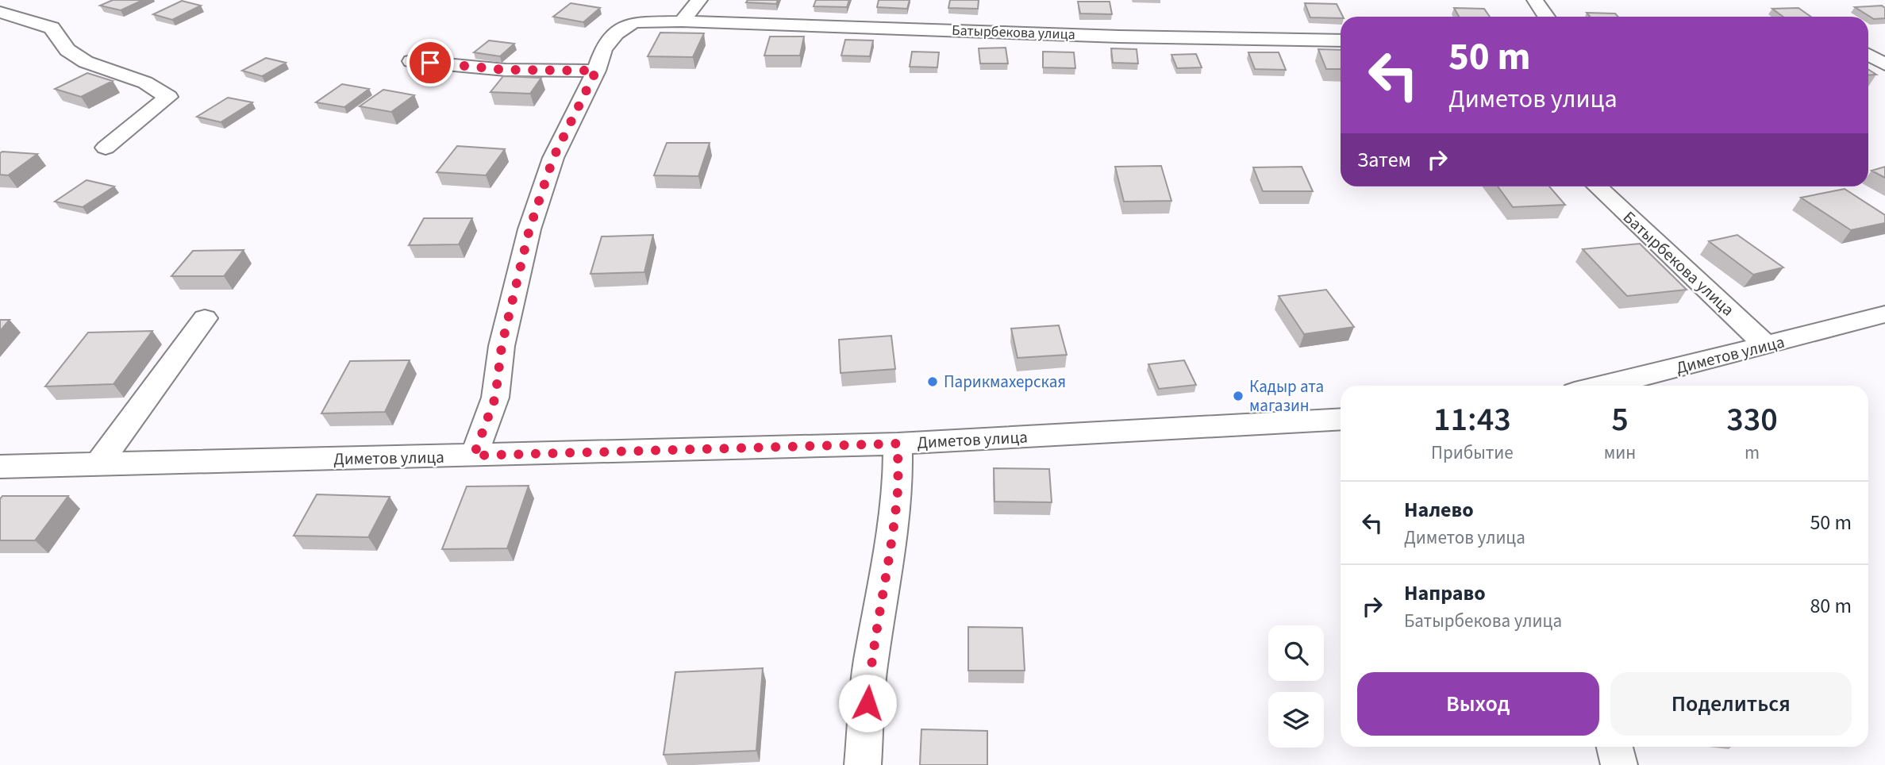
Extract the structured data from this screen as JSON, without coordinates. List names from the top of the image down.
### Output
{
  "streets": {
    "street": ["Батырбекова улица", "Диметов улица"]
  },
  "crossings": [
    ["Батырбекова улица", "Диметов улица"]
  ],
  "places": ["Парикмахерская", "Кадыр ата магазин"],
  "page": {
    "turn": ["50 m", "Диметов улица"],
    "then": "Затем",
    "eta": [
      "11:43",
      "Прибытие",
      "5",
      "мин",
      "330",
      "m"
    ],
    "list": [
      {
        "name": "Налево",
        "note": "Диметов улица",
        "value": "50 m"
      },
      {
        "name": "Направо",
        "note": "Батырбекова улица",
        "value": "80 m"
      }
    ],
    "buttons": ["Выход", "Поделиться"]
  }
}
